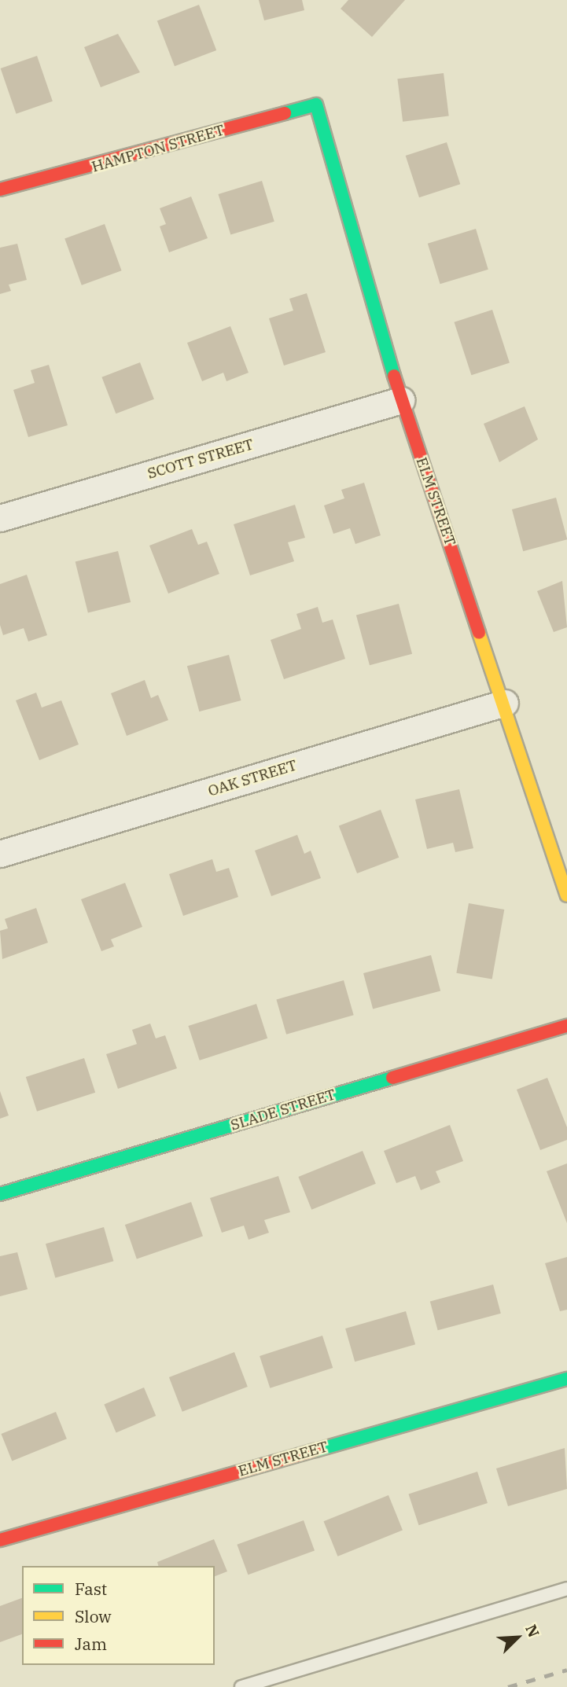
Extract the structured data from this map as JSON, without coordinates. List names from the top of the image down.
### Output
{
  "streets": {
    "street": [
      "HAMPTON STREET",
      "SCOTT STREET",
      "ELM STREET",
      "OAK STREET",
      "SLADE STREET"
    ]
  },
  "crossings": [
    ["HAMPTON STREET", "ELM STREET"],
    ["SCOTT STREET", "ELM STREET"],
    ["ELM STREET", "OAK STREET"]
  ],
  "legend": ["Fast", "Slow", "Jam"],
  "north": "top right"
}
